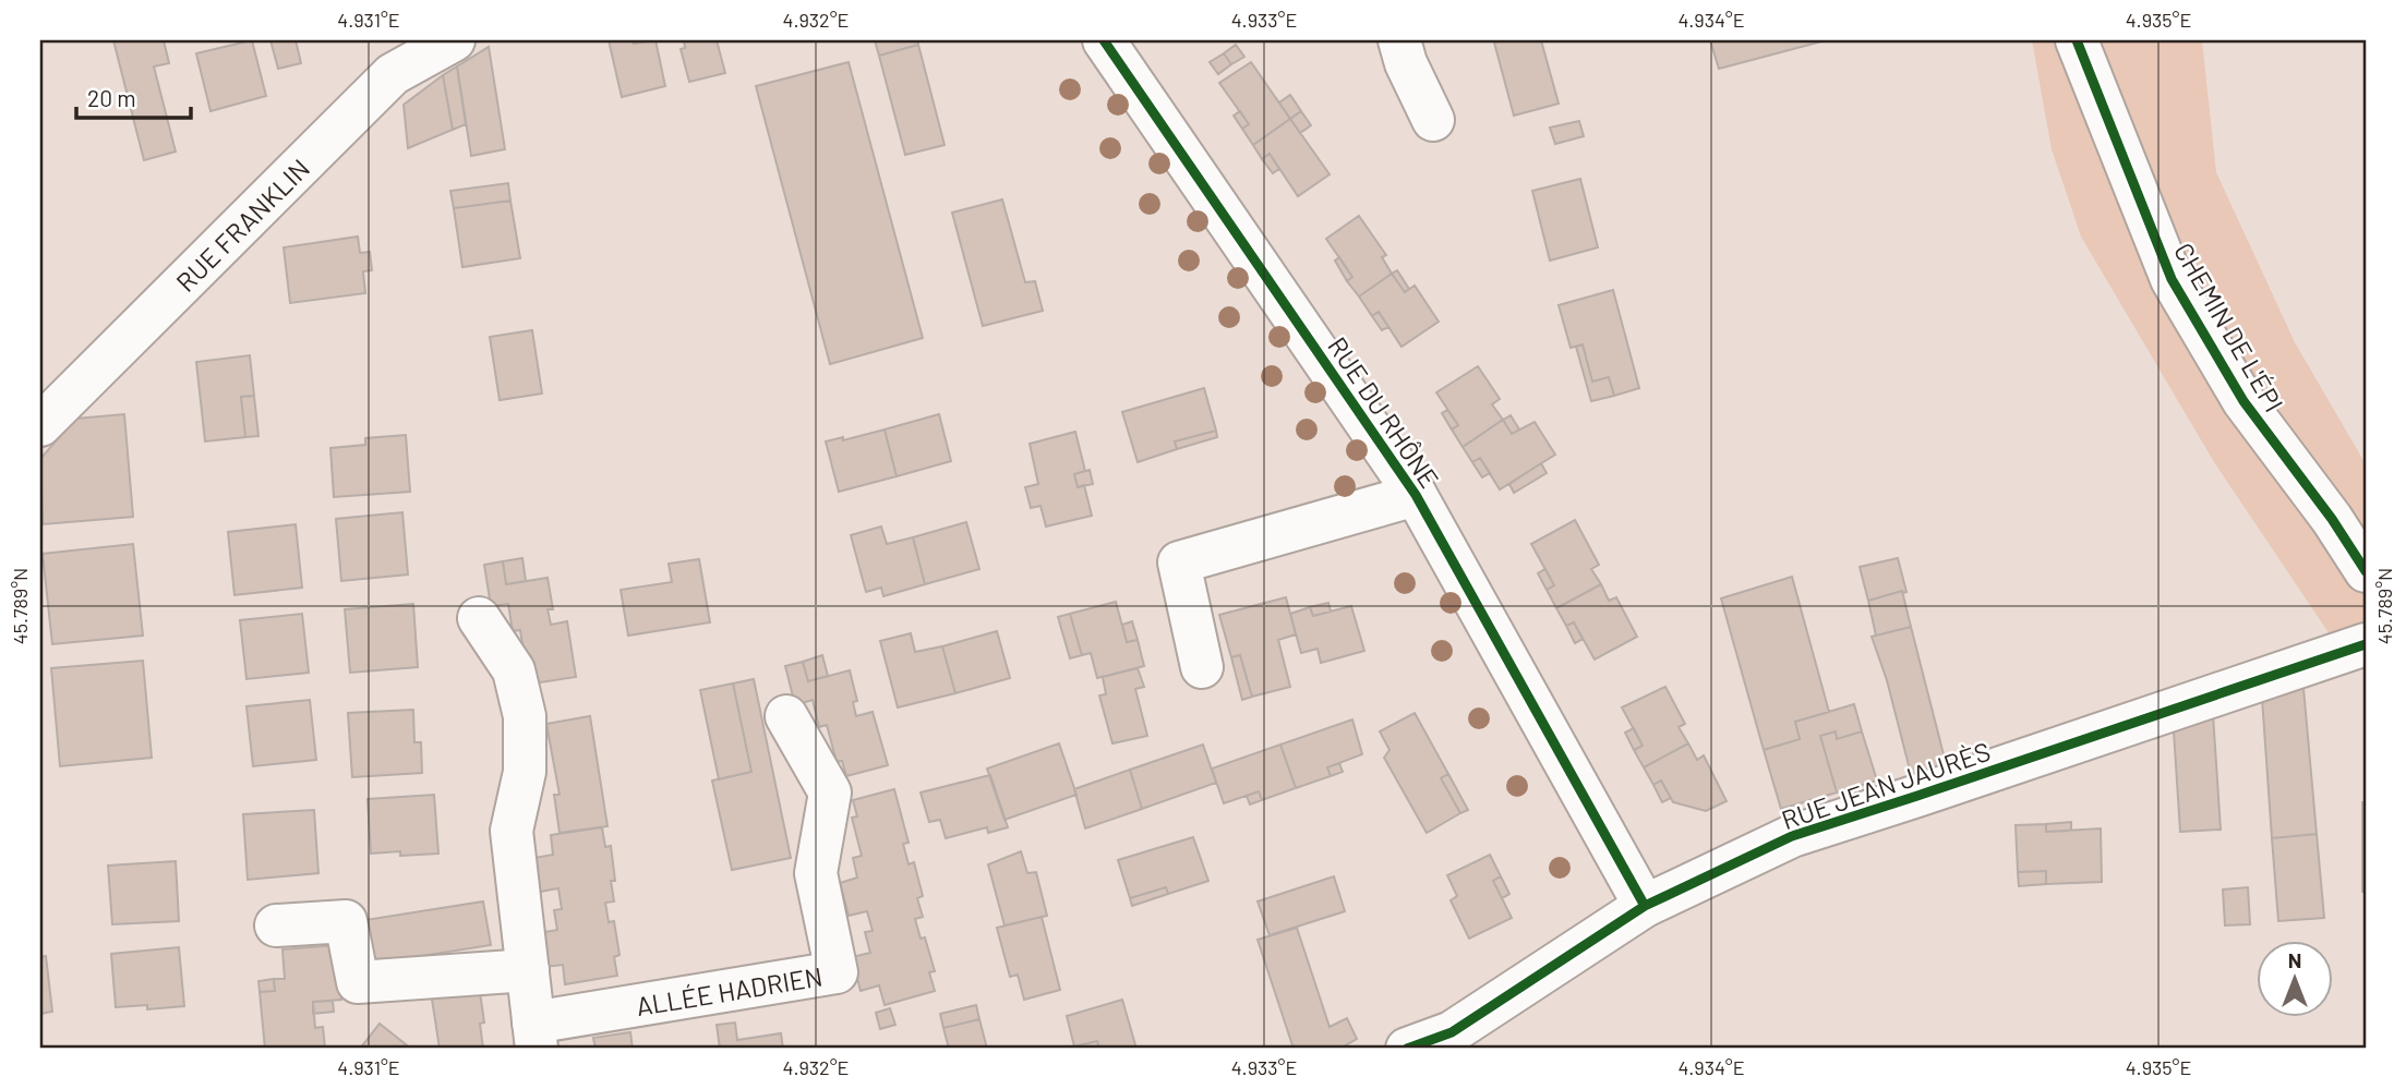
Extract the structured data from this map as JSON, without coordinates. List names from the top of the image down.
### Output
{
  "streets": {
    "street": [
      "RUE FRANKLIN",
      "CHEMIN DE L'ÉPI",
      "RUE DU RHÔNE",
      "RUE JEAN JAURÈS",
      "ALLÉE HADRIEN"
    ]
  },
  "crossings": [
    ["RUE DU RHÔNE", "RUE JEAN JAURÈS"]
  ],
  "scale_bar": "20 m",
  "north": "top",
  "coordinates": [
    "4.931°E",
    "4.932°E",
    "4.933°E",
    "4.934°E",
    "4.935°E",
    "45.789°N"
  ]
}
